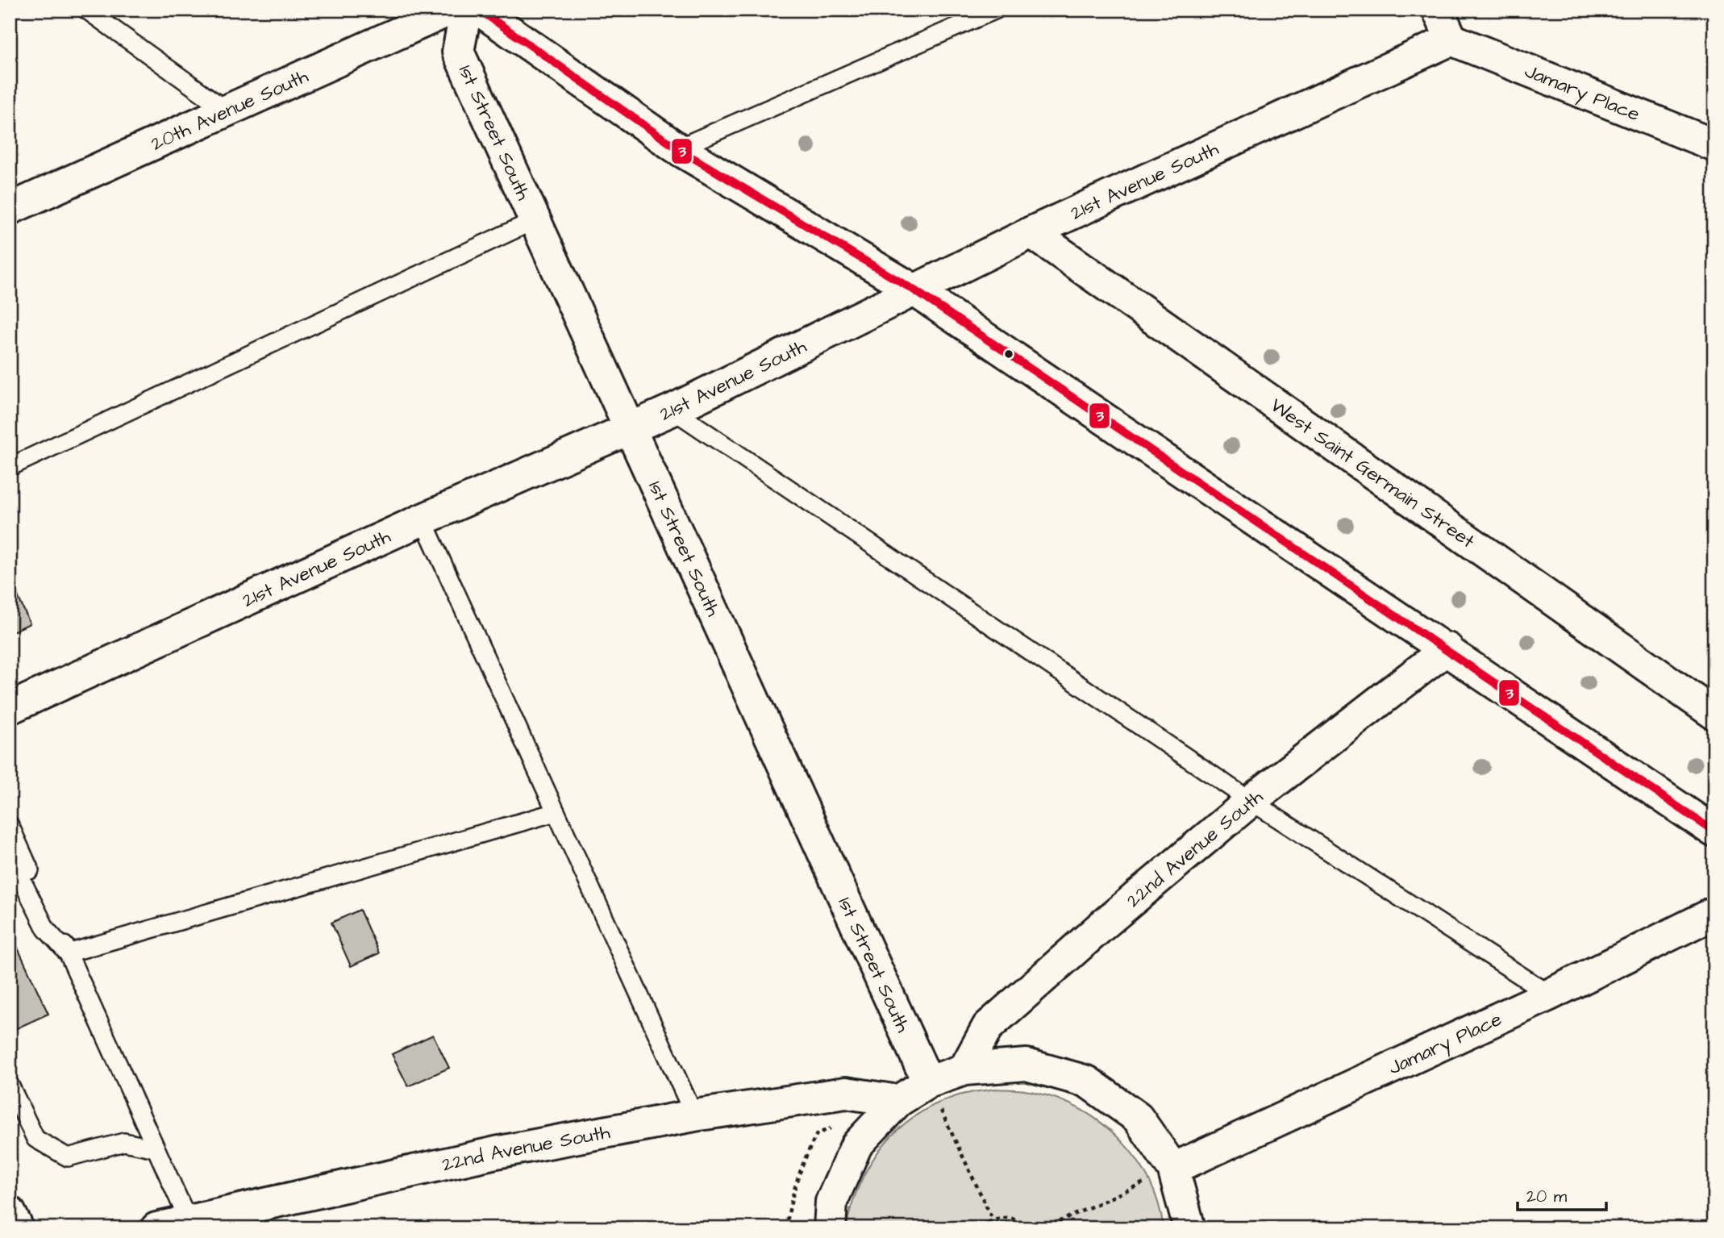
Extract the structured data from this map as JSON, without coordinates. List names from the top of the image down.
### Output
{
  "streets": {
    "main road": [
      "Jamary Place",
      "20th Avenue South",
      "1st Street South",
      "21st Avenue South",
      "West Saint Germain Street",
      "22nd Avenue South"
    ]
  },
  "crossings": [
    ["Jamary Place", "21st Avenue South"],
    ["1st Street South", "21st Avenue South"],
    ["21st Avenue South", "West Saint Germain Street"]
  ],
  "lines": ["transit line 3"],
  "scale_bar": "20 m"
}
